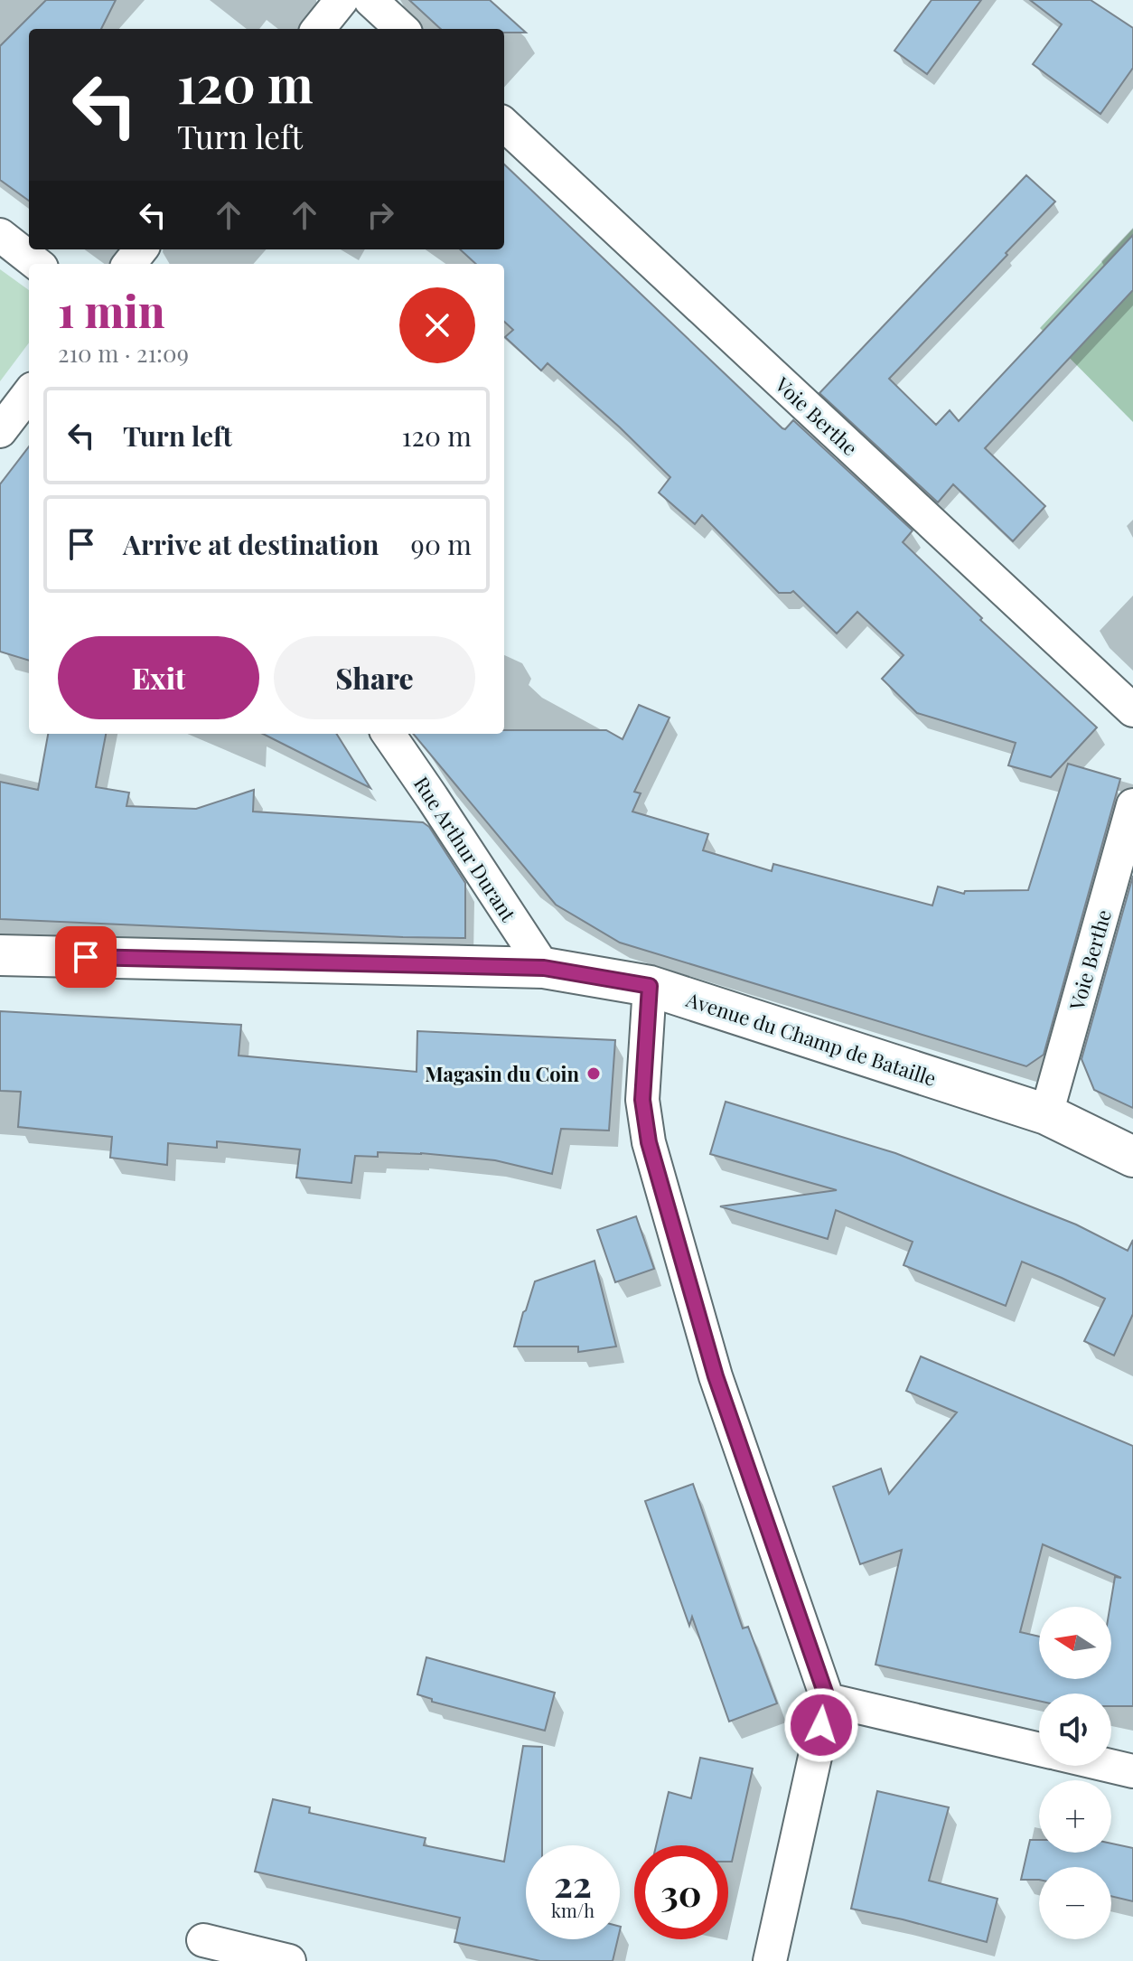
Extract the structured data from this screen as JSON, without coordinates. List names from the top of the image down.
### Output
{
  "streets": {
    "street": ["Voie Berthe", "Rue Arthur Durant", "Avenue du Champ de Bataille"]
  },
  "crossings": [
    ["Voie Berthe", "Avenue du Champ de Bataille"],
    ["Rue Arthur Durant", "Avenue du Champ de Bataille"]
  ],
  "places": ["Magasin du Coin"],
  "north": "left",
  "page": {
    "turn": ["120 m", "Turn left"],
    "heading": ["1 min", "210 m · 21:09"],
    "list": [
      {
        "name": "Turn left",
        "value": "120 m"
      },
      {
        "name": "Arrive at destination",
        "value": "90 m"
      }
    ],
    "buttons": ["Exit", "Share"],
    "map_buttons": ["+", "−"],
    "speed": "22 km/h",
    "limit": "30"
  }
}
